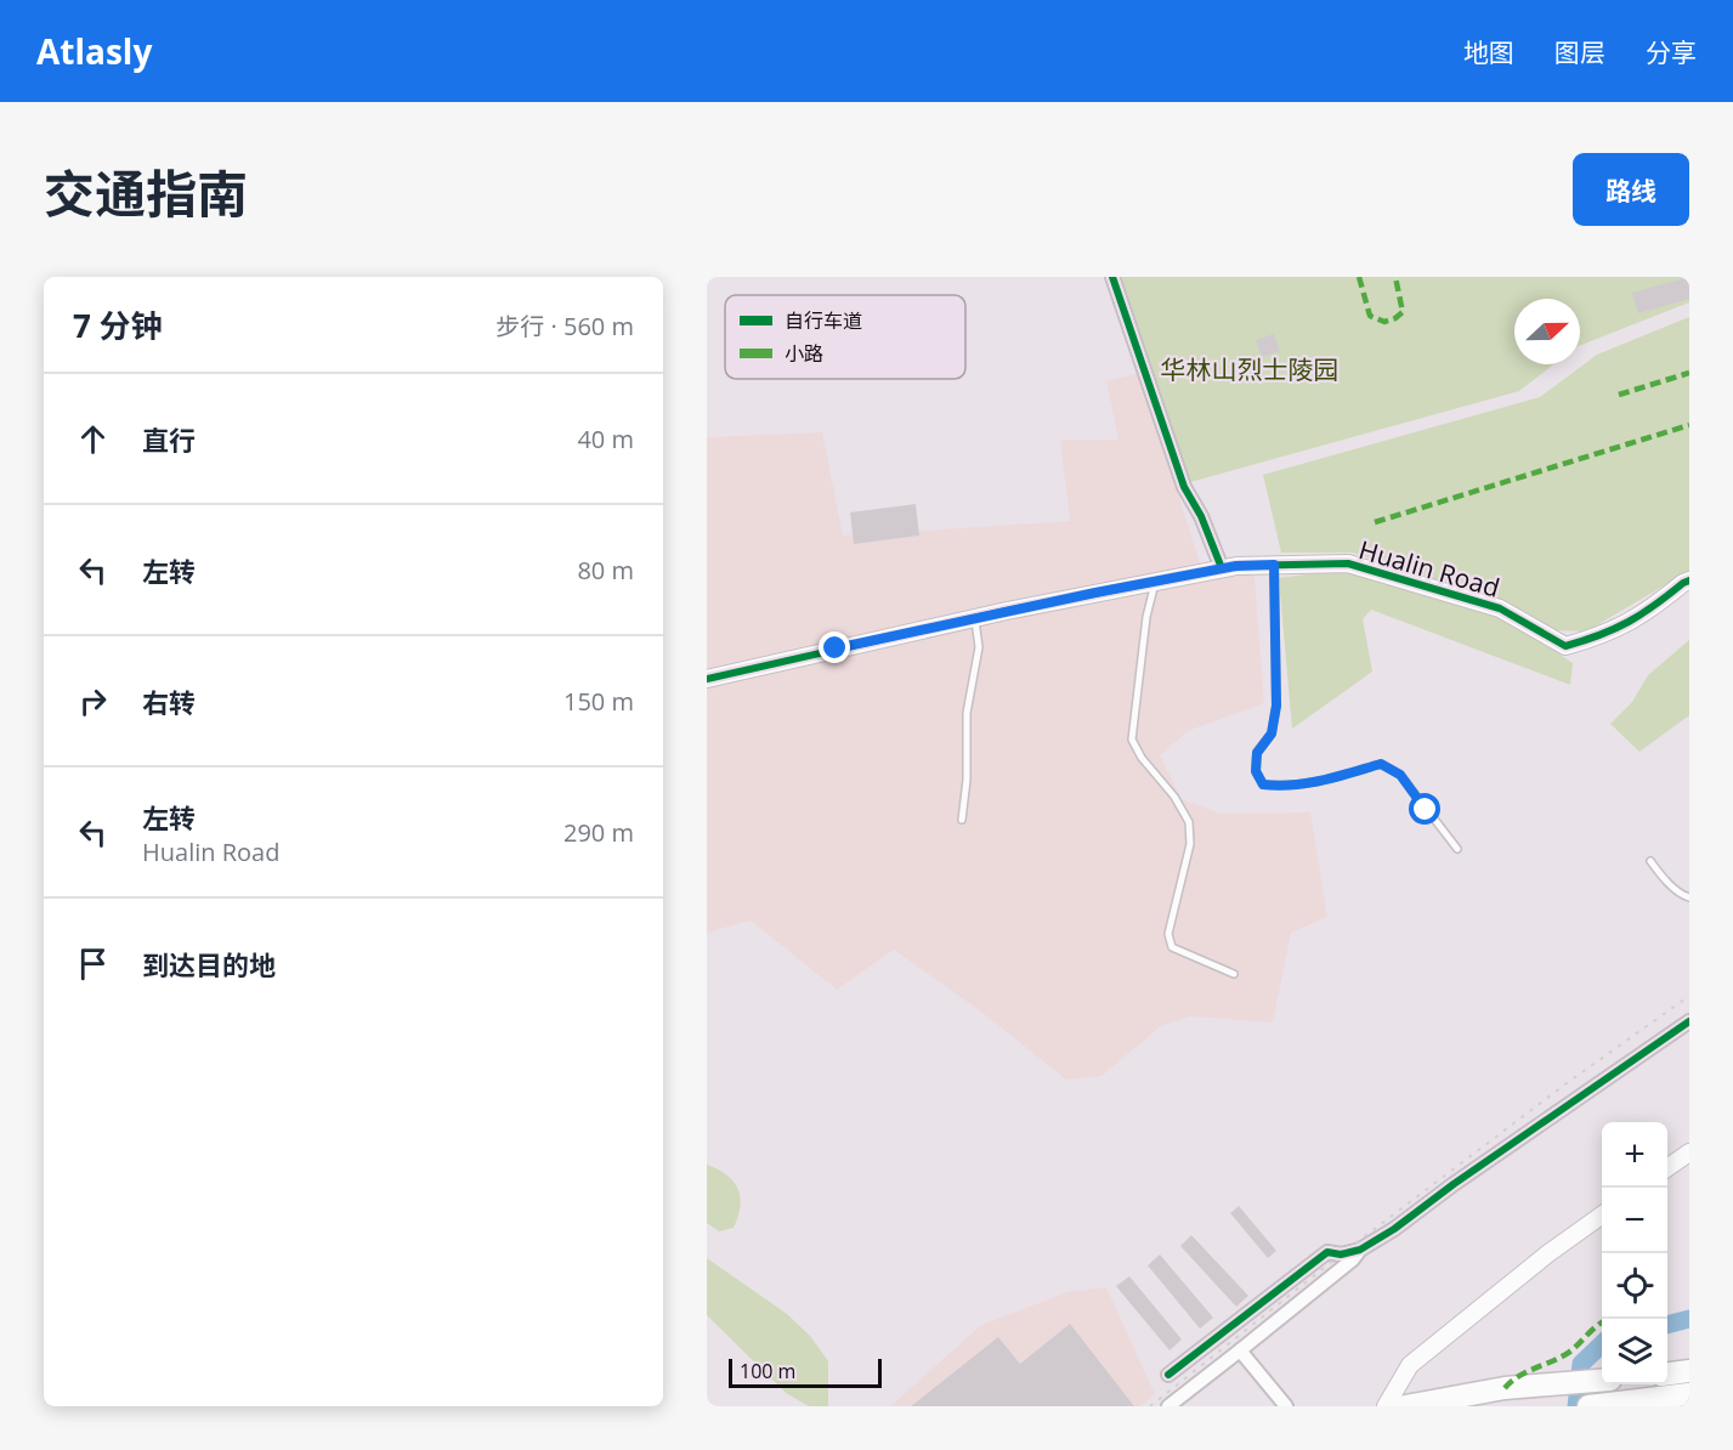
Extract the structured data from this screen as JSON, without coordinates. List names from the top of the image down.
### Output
{
  "streets": {
    "street": ["Hualin Road"]
  },
  "parks": ["华林山烈士陵园"],
  "legend": ["自行车道", "小路"],
  "scale_bar": "100 m",
  "north": "right",
  "page": {
    "header": "Atlasly",
    "nav": ["地图", "图层", "分享"],
    "title": "交通指南",
    "buttons": "路线",
    "heading": ["7 分钟", "步行 · 560 m"],
    "list": [
      ["直行", "40 m"],
      ["左转", "80 m"],
      ["右转", "150 m"],
      ["左转", "Hualin Road", "290 m"],
      "到达目的地"
    ],
    "map_buttons": ["+", "−"],
    "scale": "100 m"
  }
}
